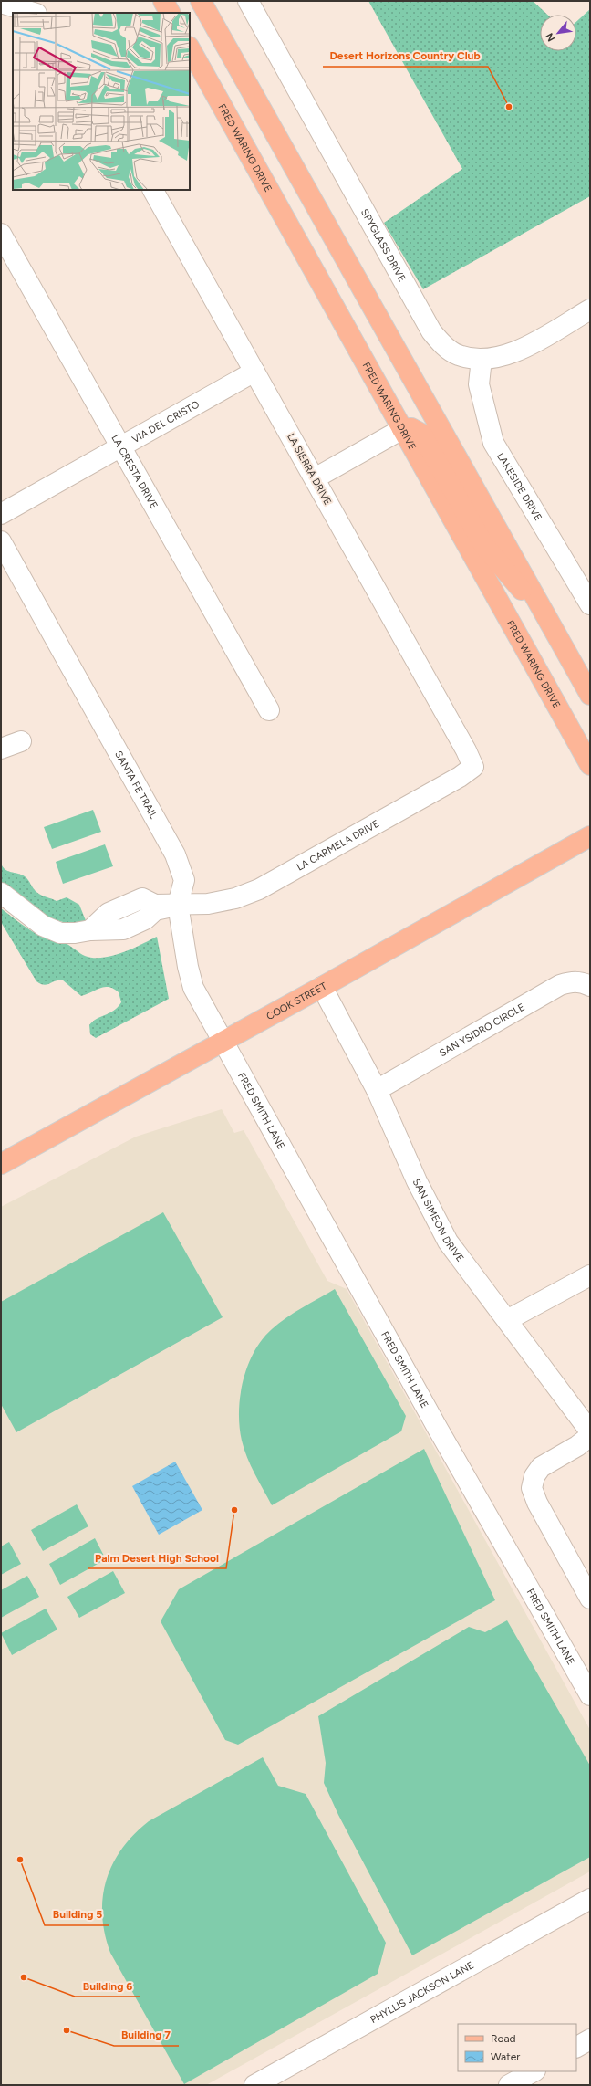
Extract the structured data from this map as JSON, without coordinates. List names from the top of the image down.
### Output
{
  "streets": {
    "main road": ["FRED WARING DRIVE", "COOK STREET"],
    "street": [
      "SPYGLASS DRIVE",
      "VIA DEL CRISTO",
      "LA SIERRA DRIVE",
      "LA CRESTA DRIVE",
      "LAKESIDE DRIVE",
      "SANTA FE TRAIL",
      "LA CARMELA DRIVE",
      "SAN YSIDRO CIRCLE",
      "FRED SMITH LANE",
      "SAN SIMEON DRIVE",
      "PHYLLIS JACKSON LANE"
    ]
  },
  "crossings": [
    ["SPYGLASS DRIVE", "LAKESIDE DRIVE"],
    ["VIA DEL CRISTO", "LA SIERRA DRIVE"],
    ["VIA DEL CRISTO", "LA CRESTA DRIVE"],
    ["LA SIERRA DRIVE", "LA CARMELA DRIVE"],
    ["SANTA FE TRAIL", "LA CARMELA DRIVE"],
    ["SANTA FE TRAIL", "COOK STREET"],
    ["SANTA FE TRAIL", "FRED SMITH LANE"],
    ["COOK STREET", "FRED SMITH LANE"],
    ["COOK STREET", "SAN SIMEON DRIVE"],
    ["SAN YSIDRO CIRCLE", "SAN SIMEON DRIVE"]
  ],
  "places": [
    "Desert Horizons Country Club",
    "Palm Desert High School",
    "Building 5",
    "Building 6",
    "Building 7"
  ],
  "legend": ["Road", "Water"],
  "north": "bottom left"
}
